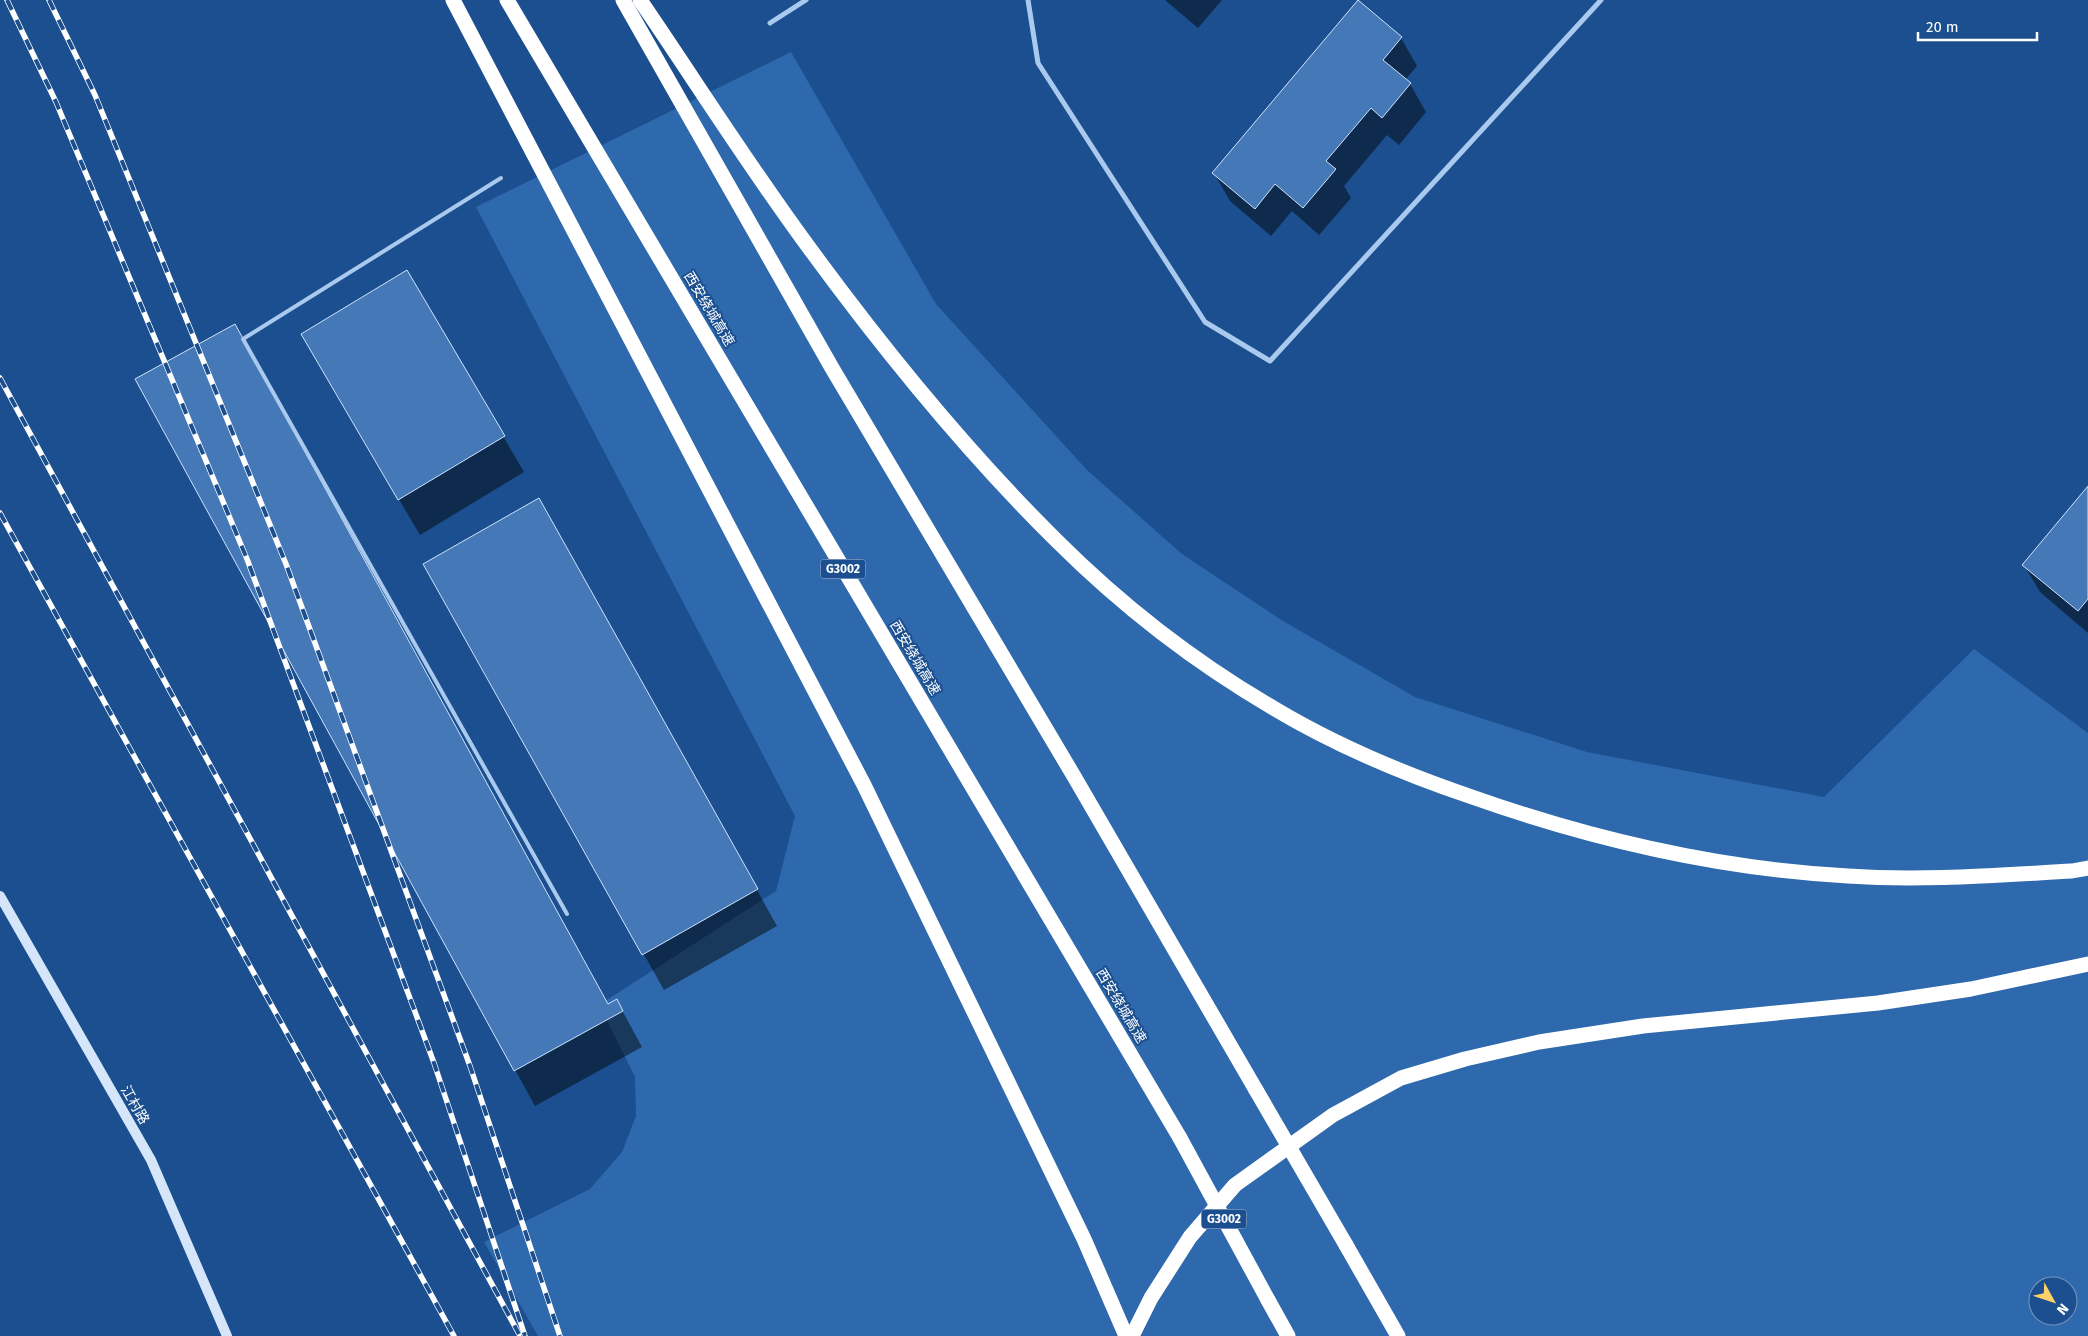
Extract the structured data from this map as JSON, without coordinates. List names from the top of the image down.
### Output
{
  "streets": {
    "highway": ["西安绕城高速", "G3002"],
    "street": ["江村路"]
  },
  "scale_bar": "20 m",
  "north": "bottom right"
}
